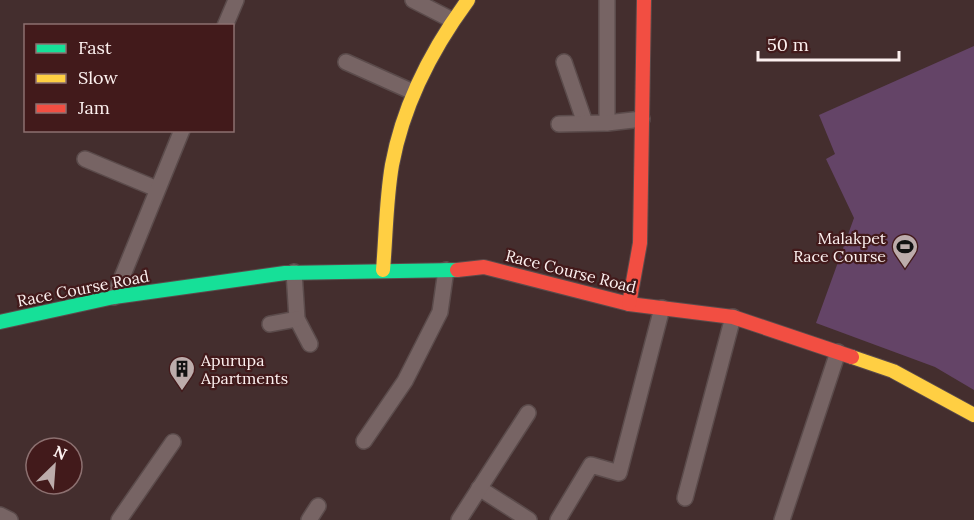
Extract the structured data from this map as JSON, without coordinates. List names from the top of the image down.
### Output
{
  "streets": {
    "street": ["Race Course Road"]
  },
  "places": {
    "sports": ["Malakpet Race Course"],
    "building": ["Apurupa Apartments"]
  },
  "legend": ["Fast", "Slow", "Jam"],
  "scale_bar": "50 m",
  "north": "top right"
}
